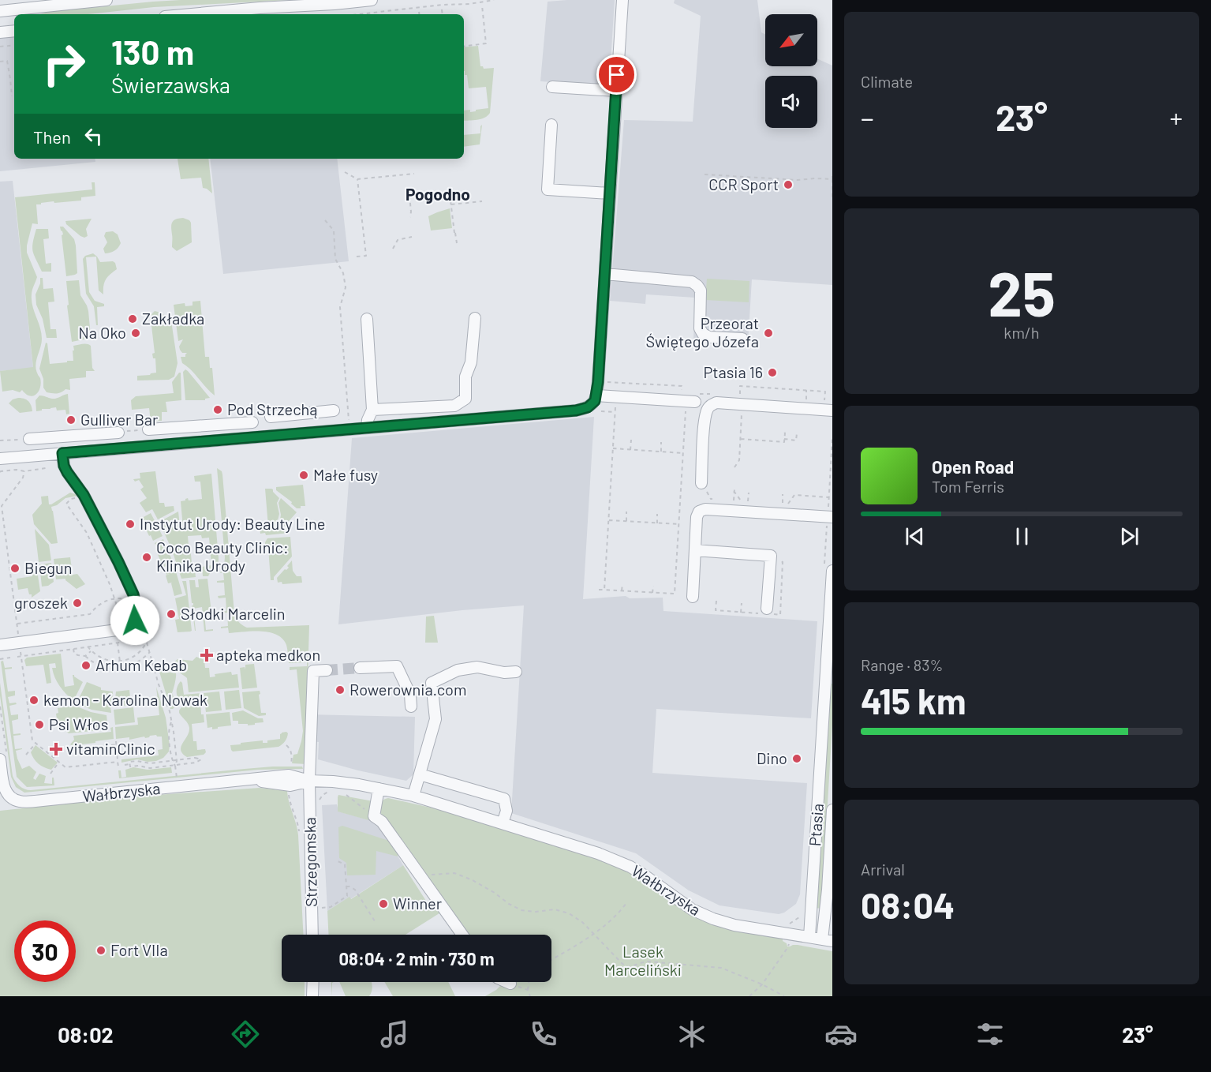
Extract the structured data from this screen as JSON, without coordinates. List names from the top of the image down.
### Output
{
  "streets": {
    "street": ["Wałbrzyska", "Ptasia", "Strzegomska"]
  },
  "crossings": [
    ["Wałbrzyska", "Ptasia"],
    ["Wałbrzyska", "Strzegomska"]
  ],
  "districts": ["Pogodno"],
  "parks": ["Lasek Marceliński"],
  "places": {
    "other": [
      "CCR Sport",
      "Zakładka",
      "Na Oko",
      "Przeorat Świętego Józefa",
      "Ptasia 16",
      "Pod Strzechą",
      "Gulliver Bar",
      "Małe fusy",
      "Instytut Urody: Beauty Line",
      "Coco Beauty Clinic: Klinika Urody",
      "Biegun",
      "groszek",
      "Słodki Marcelin",
      "Arhum Kebab",
      "Rowerownia.com",
      "kemon - Karolina Nowak",
      "Psi Włos",
      "Dino",
      "Winner",
      "Fort VIIa"
    ],
    "health": ["apteka medkon", "vitaminClinic"]
  },
  "north": "bottom left",
  "page": {
    "tile": [
      "Climate",
      ["25", "km/h"],
      ["Range · 83%", "415 km"],
      ["Arrival", "08:04"]
    ],
    "turn": ["130 m", "Świerzawska"],
    "heat": ["−", "23°", "+"],
    "then": "Then",
    "song": ["Open Road", "Tom Ferris"],
    "limit": "30",
    "trip": "08:04 · 2 min · 730 m",
    "tabs": ["08:02", "23°"]
  }
}
